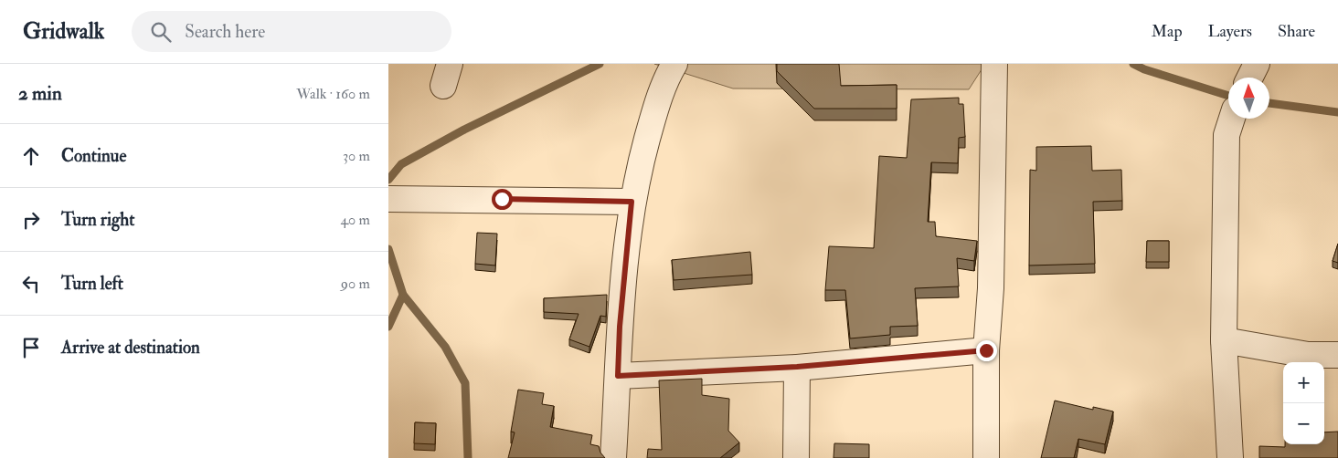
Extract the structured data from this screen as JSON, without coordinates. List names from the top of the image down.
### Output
{
  "north": "top",
  "page": {
    "header": "Gridwalk",
    "search": "Search here",
    "nav": ["Map", "Layers", "Share"],
    "heading": ["2 min", "Walk · 160 m"],
    "list": [
      ["Continue", "30 m"],
      ["Turn right", "40 m"],
      ["Turn left", "90 m"],
      "Arrive at destination"
    ],
    "map_buttons": ["+", "−"]
  }
}
